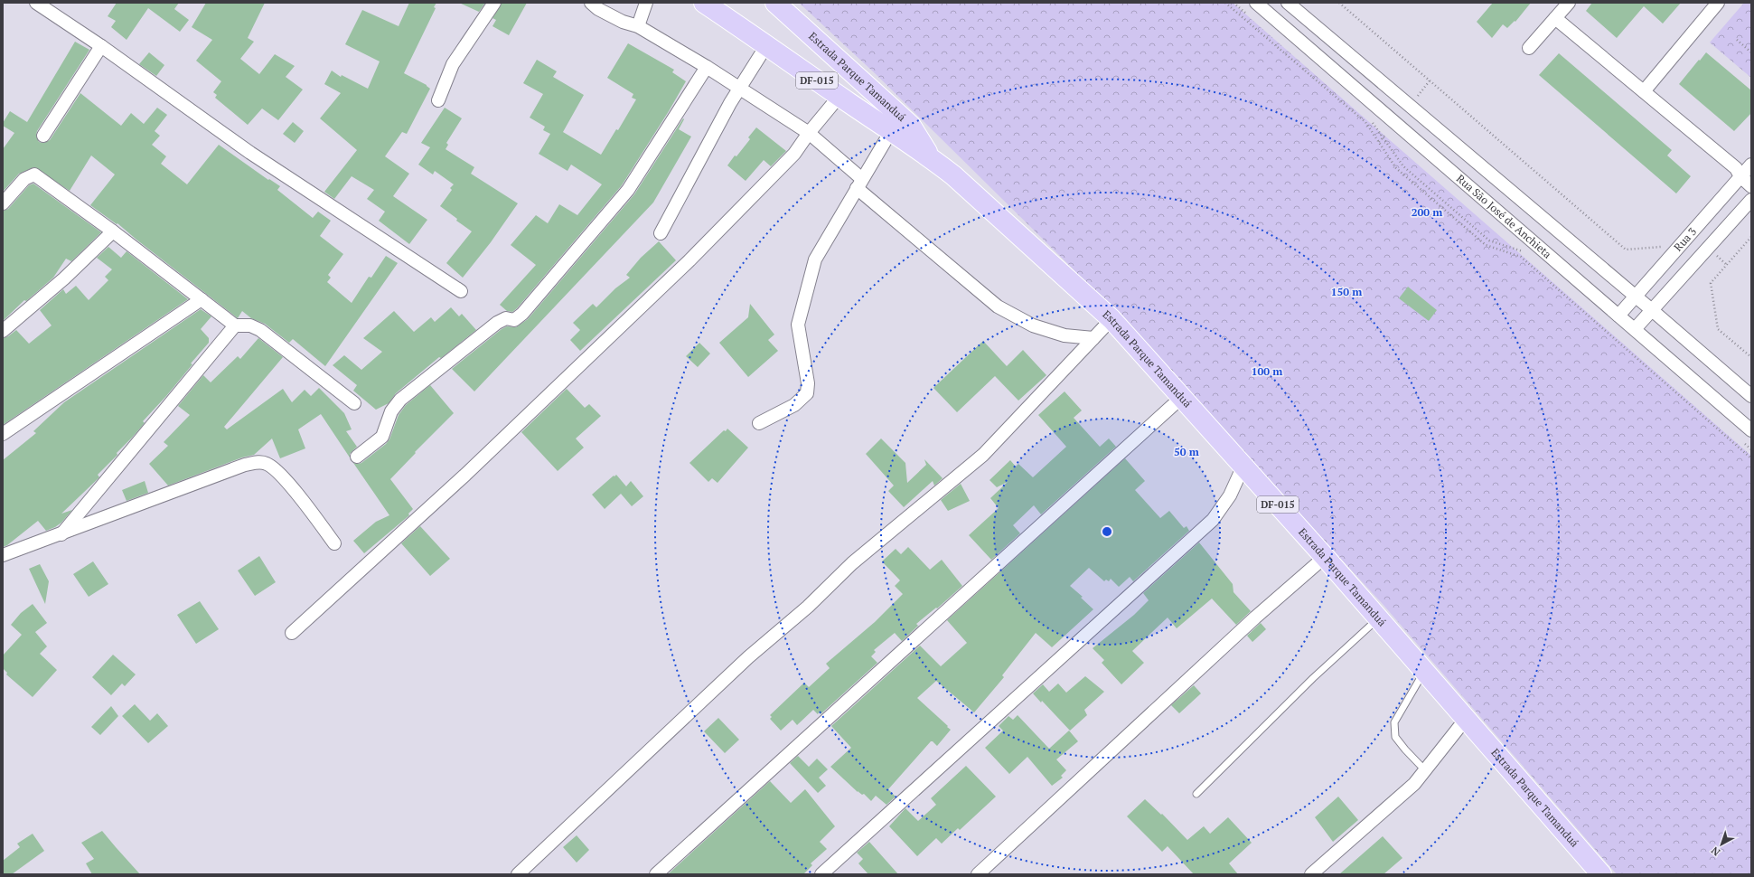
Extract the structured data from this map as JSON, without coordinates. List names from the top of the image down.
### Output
{
  "streets": {
    "main road": ["Estrada Parque Tamanduá", "DF-015"],
    "street": ["Rua São José de Anchieta", "Rua 3"]
  },
  "crossings": [
    ["Rua São José de Anchieta", "Rua 3"]
  ],
  "north": "bottom left",
  "rings": [
    "200 m",
    "150 m",
    "100 m",
    "50 m"
  ]
}
